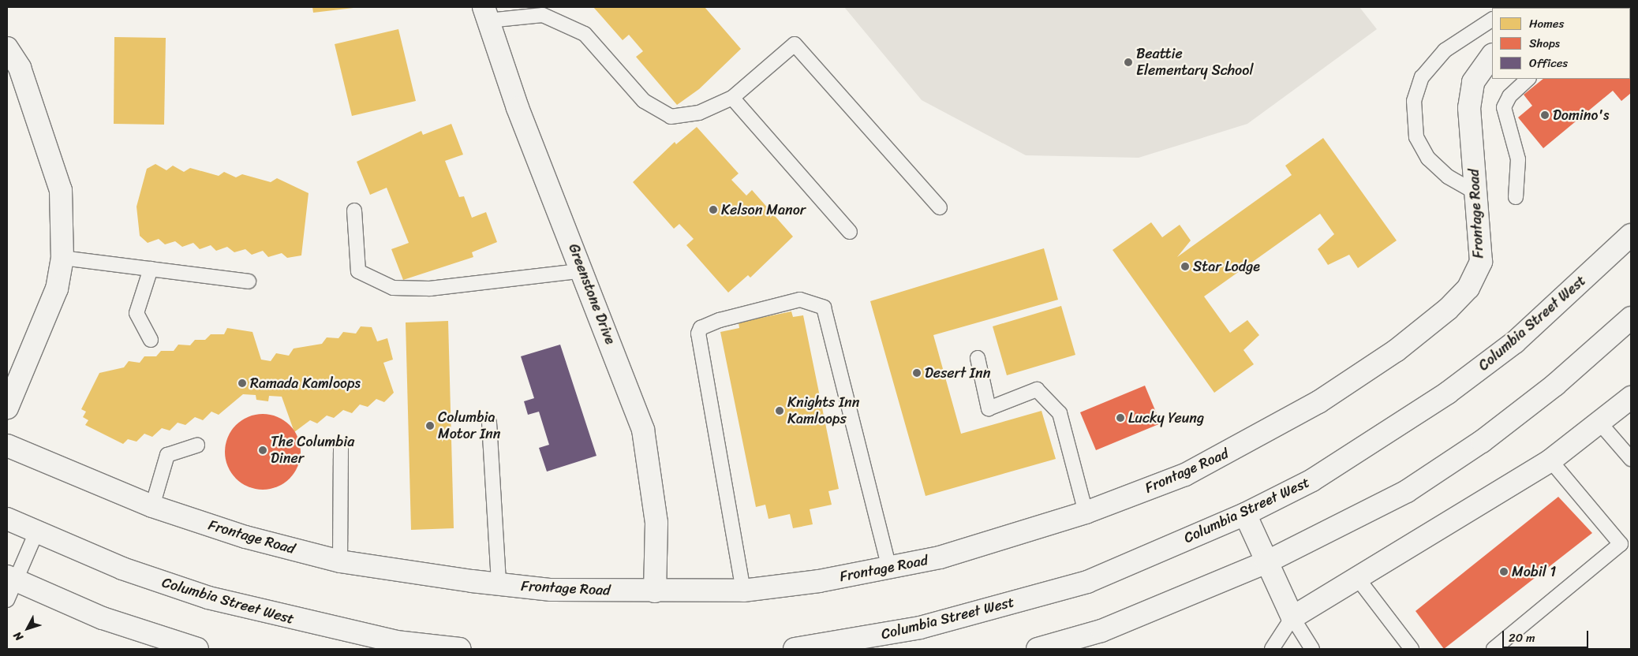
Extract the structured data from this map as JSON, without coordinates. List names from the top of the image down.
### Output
{
  "streets": {
    "street": ["Frontage Road", "Greenstone Drive", "Columbia Street West"]
  },
  "crossings": [
    ["Frontage Road", "Greenstone Drive"]
  ],
  "places": [
    "Beattie Elementary School",
    "Domino's",
    "Kelson Manor",
    "Star Lodge",
    "Desert Inn",
    "Ramada Kamloops",
    "Knights Inn Kamloops",
    "Lucky Yeung",
    "Columbia Motor Inn",
    "The Columbia Diner",
    "Mobil 1"
  ],
  "legend": ["Homes", "Shops", "Offices"],
  "scale_bar": "20 m",
  "north": "bottom left"
}
